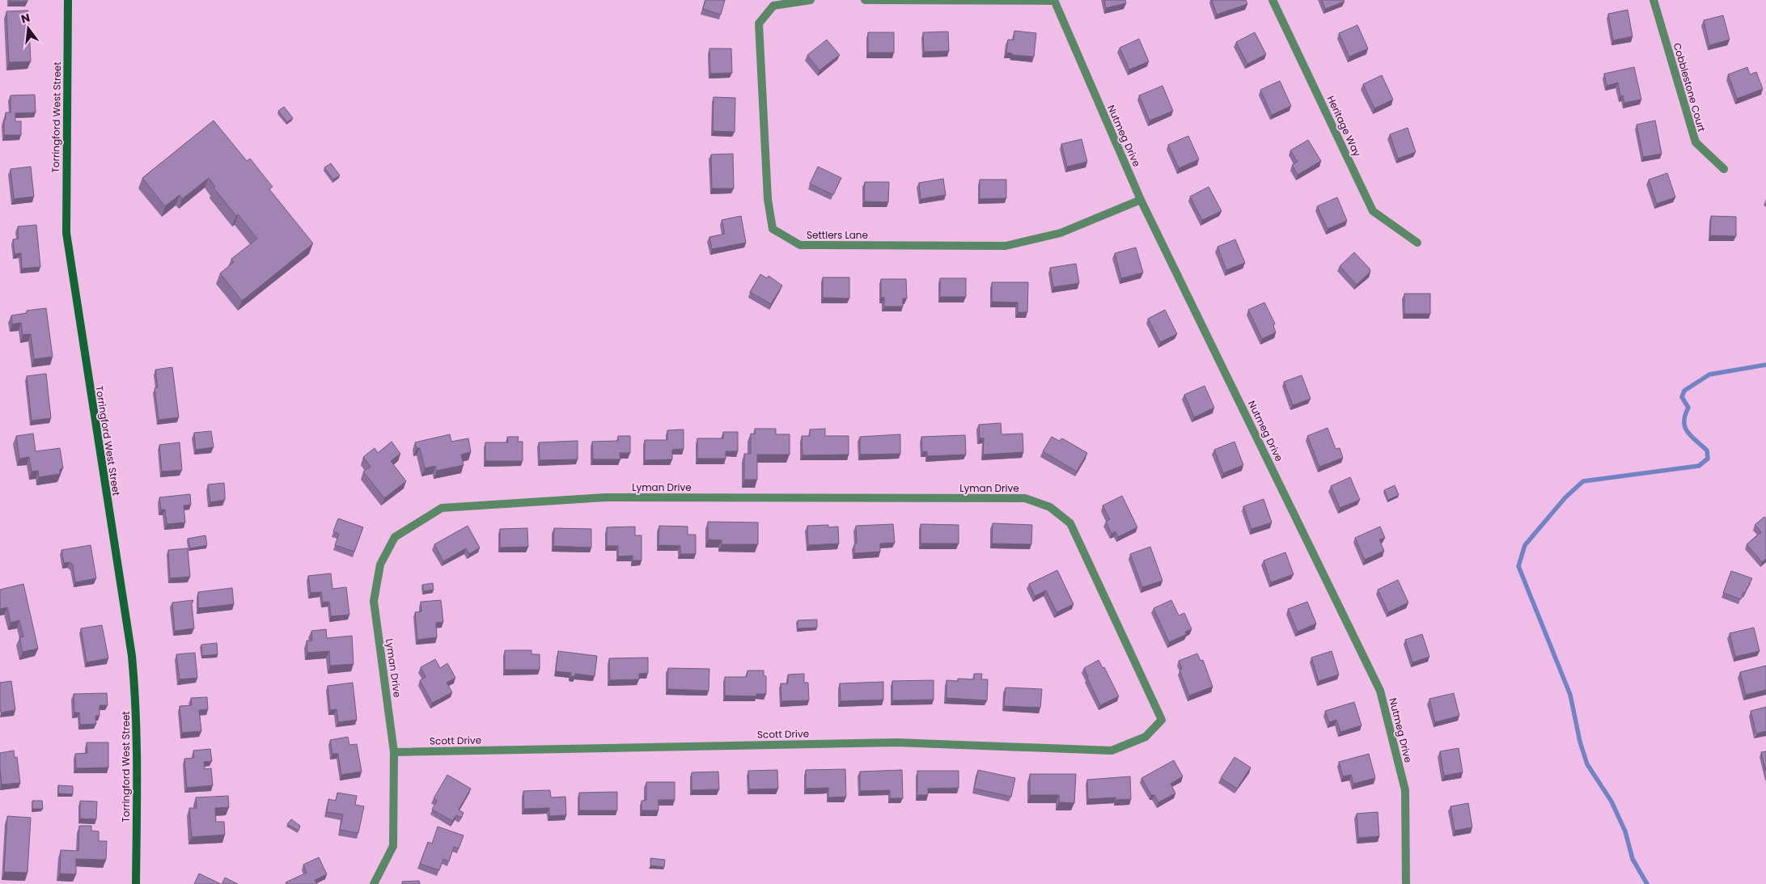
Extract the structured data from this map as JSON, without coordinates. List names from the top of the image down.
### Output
{
  "streets": {
    "main road": ["Torringford West Street"],
    "street": [
      "Cobblestone Court",
      "Heritage Way",
      "Nutmeg Drive",
      "Settlers Lane",
      "Lyman Drive",
      "Scott Drive"
    ]
  },
  "crossings": [
    ["Nutmeg Drive", "Settlers Lane"],
    ["Lyman Drive", "Scott Drive"]
  ],
  "north": "top"
}
